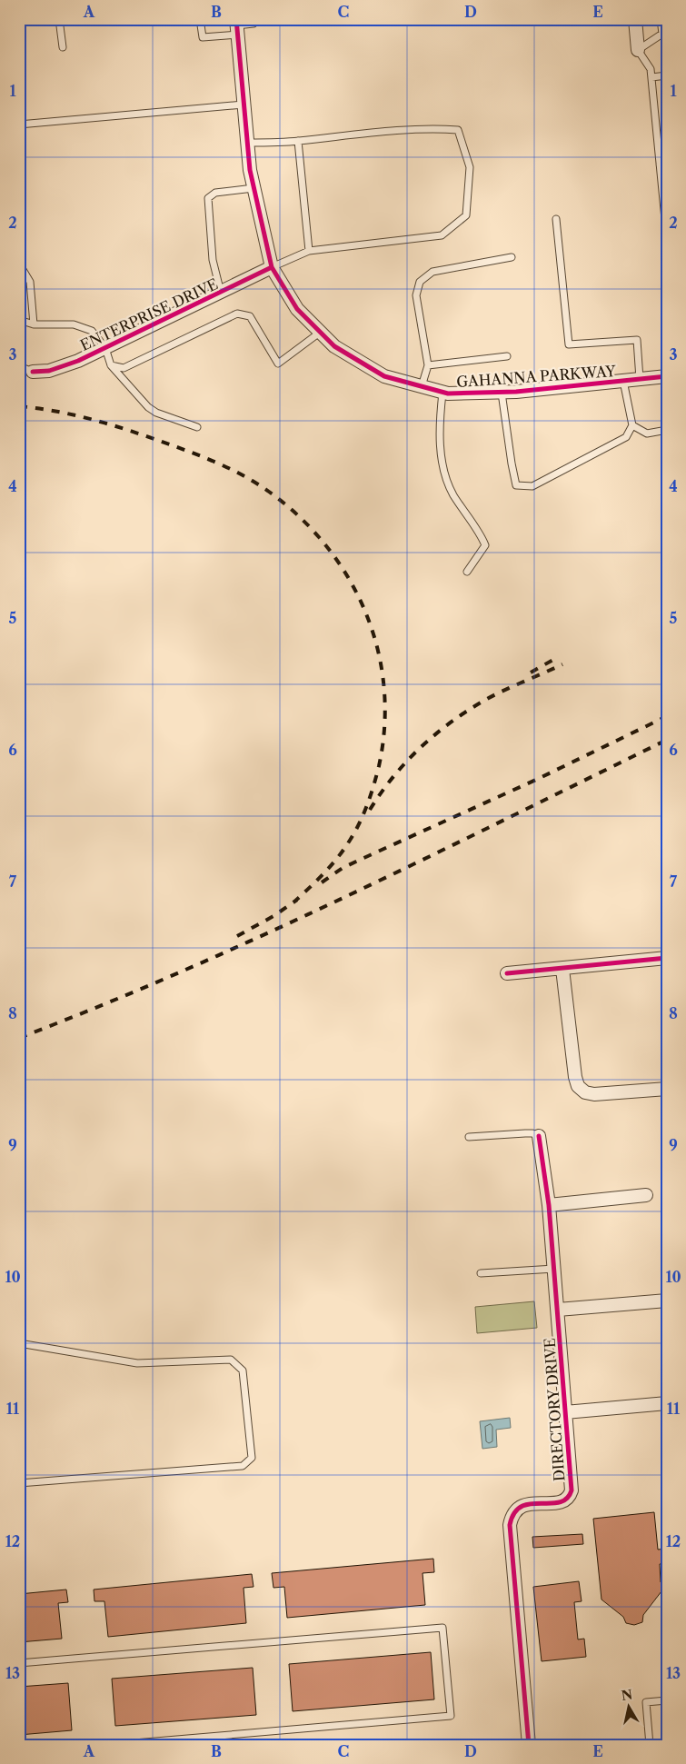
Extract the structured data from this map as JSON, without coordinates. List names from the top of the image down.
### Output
{
  "streets": {
    "street": ["ENTERPRISE DRIVE", "GAHANNA PARKWAY", "DIRECTORY DRIVE"]
  },
  "crossings": [
    ["ENTERPRISE DRIVE", "GAHANNA PARKWAY"]
  ],
  "north": "top",
  "grid": {
    "columns": [
      "A",
      "B",
      "C",
      "D",
      "E"
    ],
    "rows": [
      "1",
      "2",
      "3",
      "4",
      "5",
      "6",
      "7",
      "8",
      "9",
      "10",
      "11",
      "12",
      "13"
    ]
  }
}
